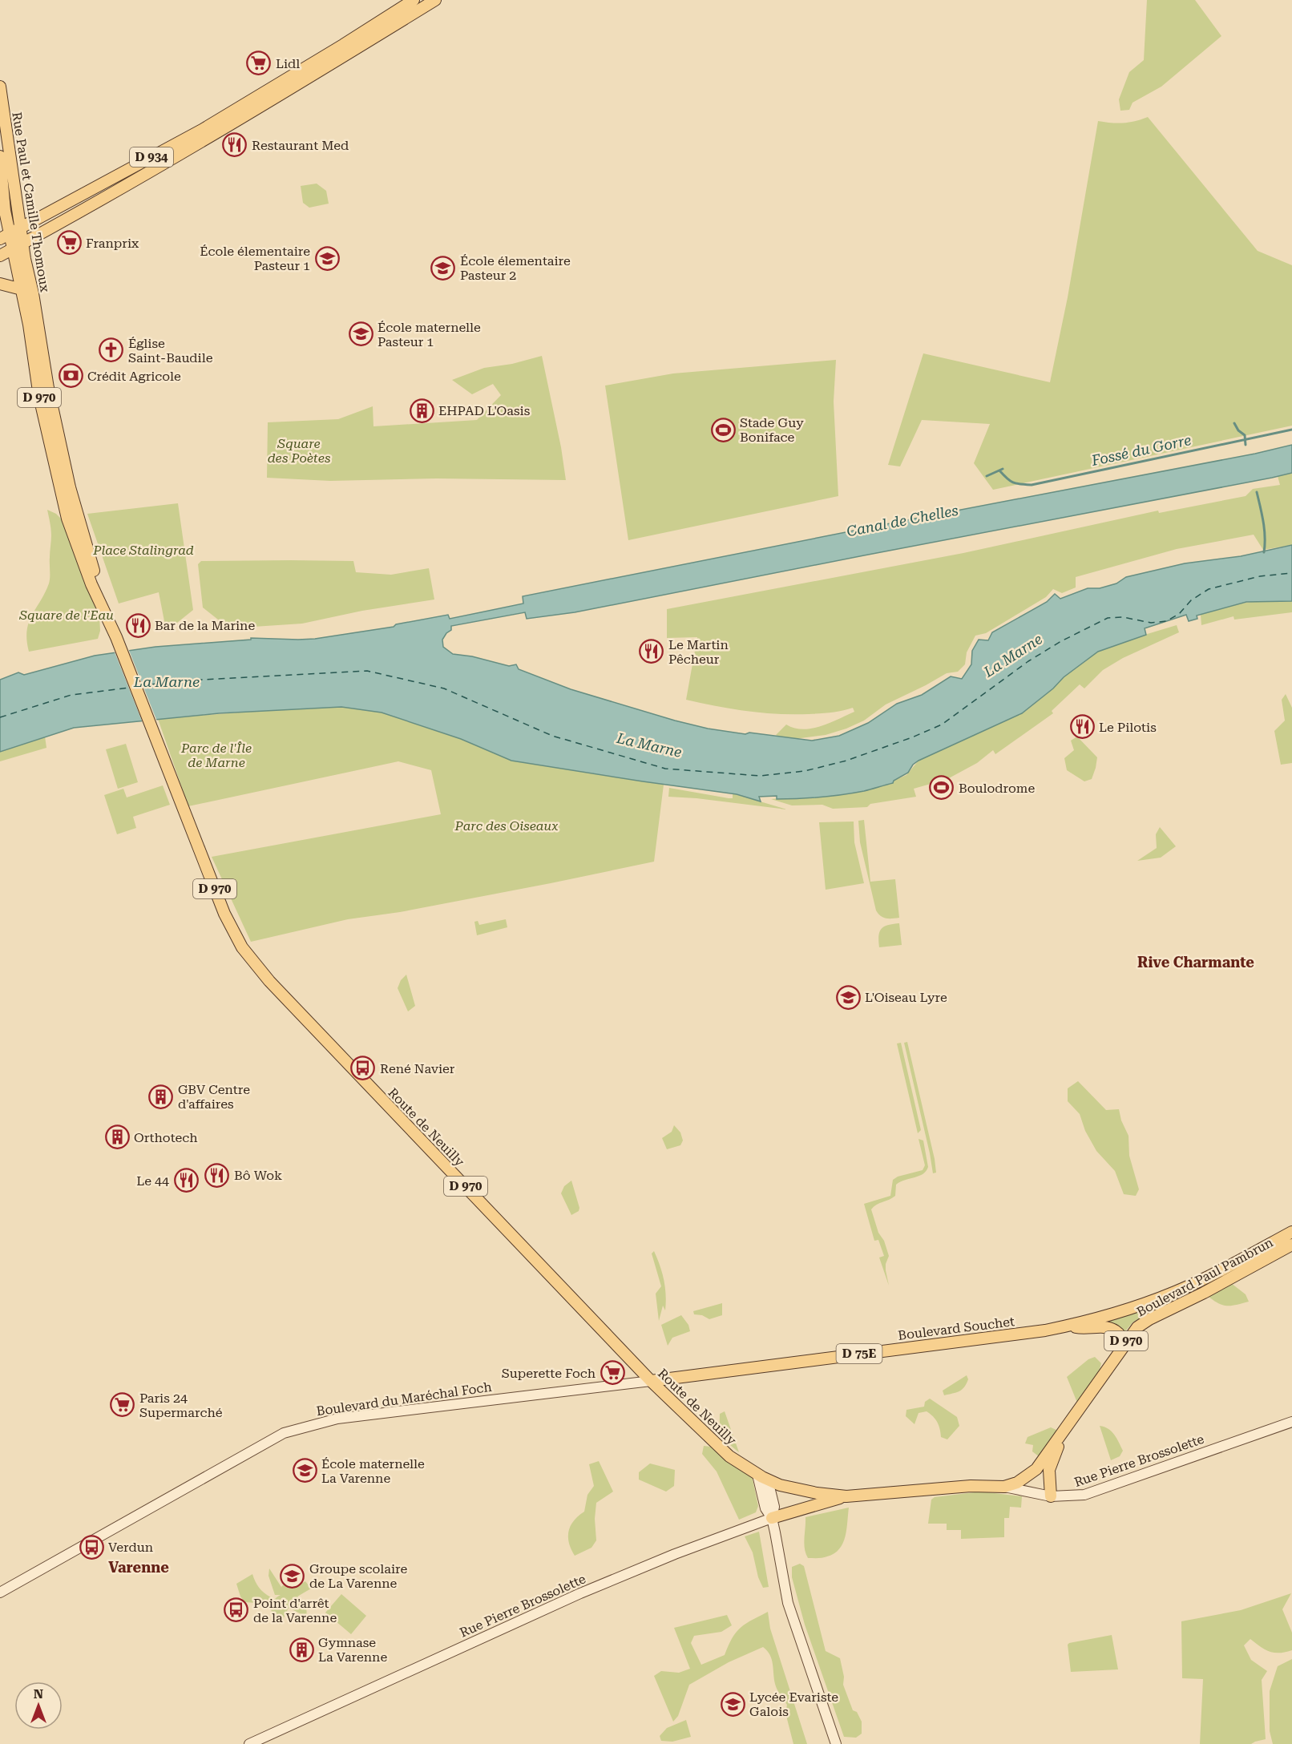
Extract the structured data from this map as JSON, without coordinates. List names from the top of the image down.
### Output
{
  "streets": {
    "main road": [
      "D 934",
      "Rue Paul et Camille Thomoux",
      "D 970",
      "Route de Neuilly",
      "Boulevard Paul Pambrun",
      "Boulevard Souchet",
      "D 75E",
      "Boulevard du Maréchal Foch",
      "Rue Pierre Brossolette"
    ]
  },
  "crossings": [
    ["D 934", "Rue Paul et Camille Thomoux"],
    ["Rue Paul et Camille Thomoux", "D 970"],
    ["Rue Paul et Camille Thomoux", "Route de Neuilly"],
    ["D 970", "Route de Neuilly"],
    ["Route de Neuilly", "Boulevard Souchet"],
    ["Route de Neuilly", "Boulevard du Maréchal Foch"],
    ["Route de Neuilly", "Rue Pierre Brossolette"],
    ["Boulevard Paul Pambrun", "Boulevard Souchet"],
    ["Boulevard Paul Pambrun", "Rue Pierre Brossolette"],
    ["Boulevard Souchet", "Boulevard du Maréchal Foch"]
  ],
  "districts": ["Rive Charmante", "Varenne"],
  "water": ["Fossé du Gorre", "Canal de Chelles", "La Marne"],
  "parks": [
    "Square des Poètes",
    "Place Stalingrad",
    "Square de l'Eau",
    "Parc de l'Île de Marne",
    "Parc des Oiseaux"
  ],
  "places": {
    "supermarket": [
      "Lidl",
      "Franprix",
      "Superette Foch",
      "Paris 24 Supermarché"
    ],
    "restaurant": [
      "Restaurant Med",
      "Bar de la Marine",
      "Le Martin Pêcheur",
      "Le Pilotis",
      "Bô Wok",
      "Le 44"
    ],
    "school or university": [
      "École élementaire Pasteur 1",
      "École élementaire Pasteur 2",
      "École maternelle Pasteur 1",
      "L'Oiseau Lyre",
      "École maternelle La Varenne",
      "Groupe scolaire de La Varenne",
      "Lycée Evariste Galois"
    ],
    "church": ["Église Saint-Baudile"],
    "bank": ["Crédit Agricole"],
    "building": [
      "EHPAD L'Oasis",
      "GBV Centre d'affaires",
      "Orthotech",
      "Gymnase La Varenne"
    ],
    "sports": ["Stade Guy Boniface", "Boulodrome"],
    "bus stop": ["René Navier", "Verdun", "Point d'arrêt de la Varenne"]
  },
  "north": "top"
}
